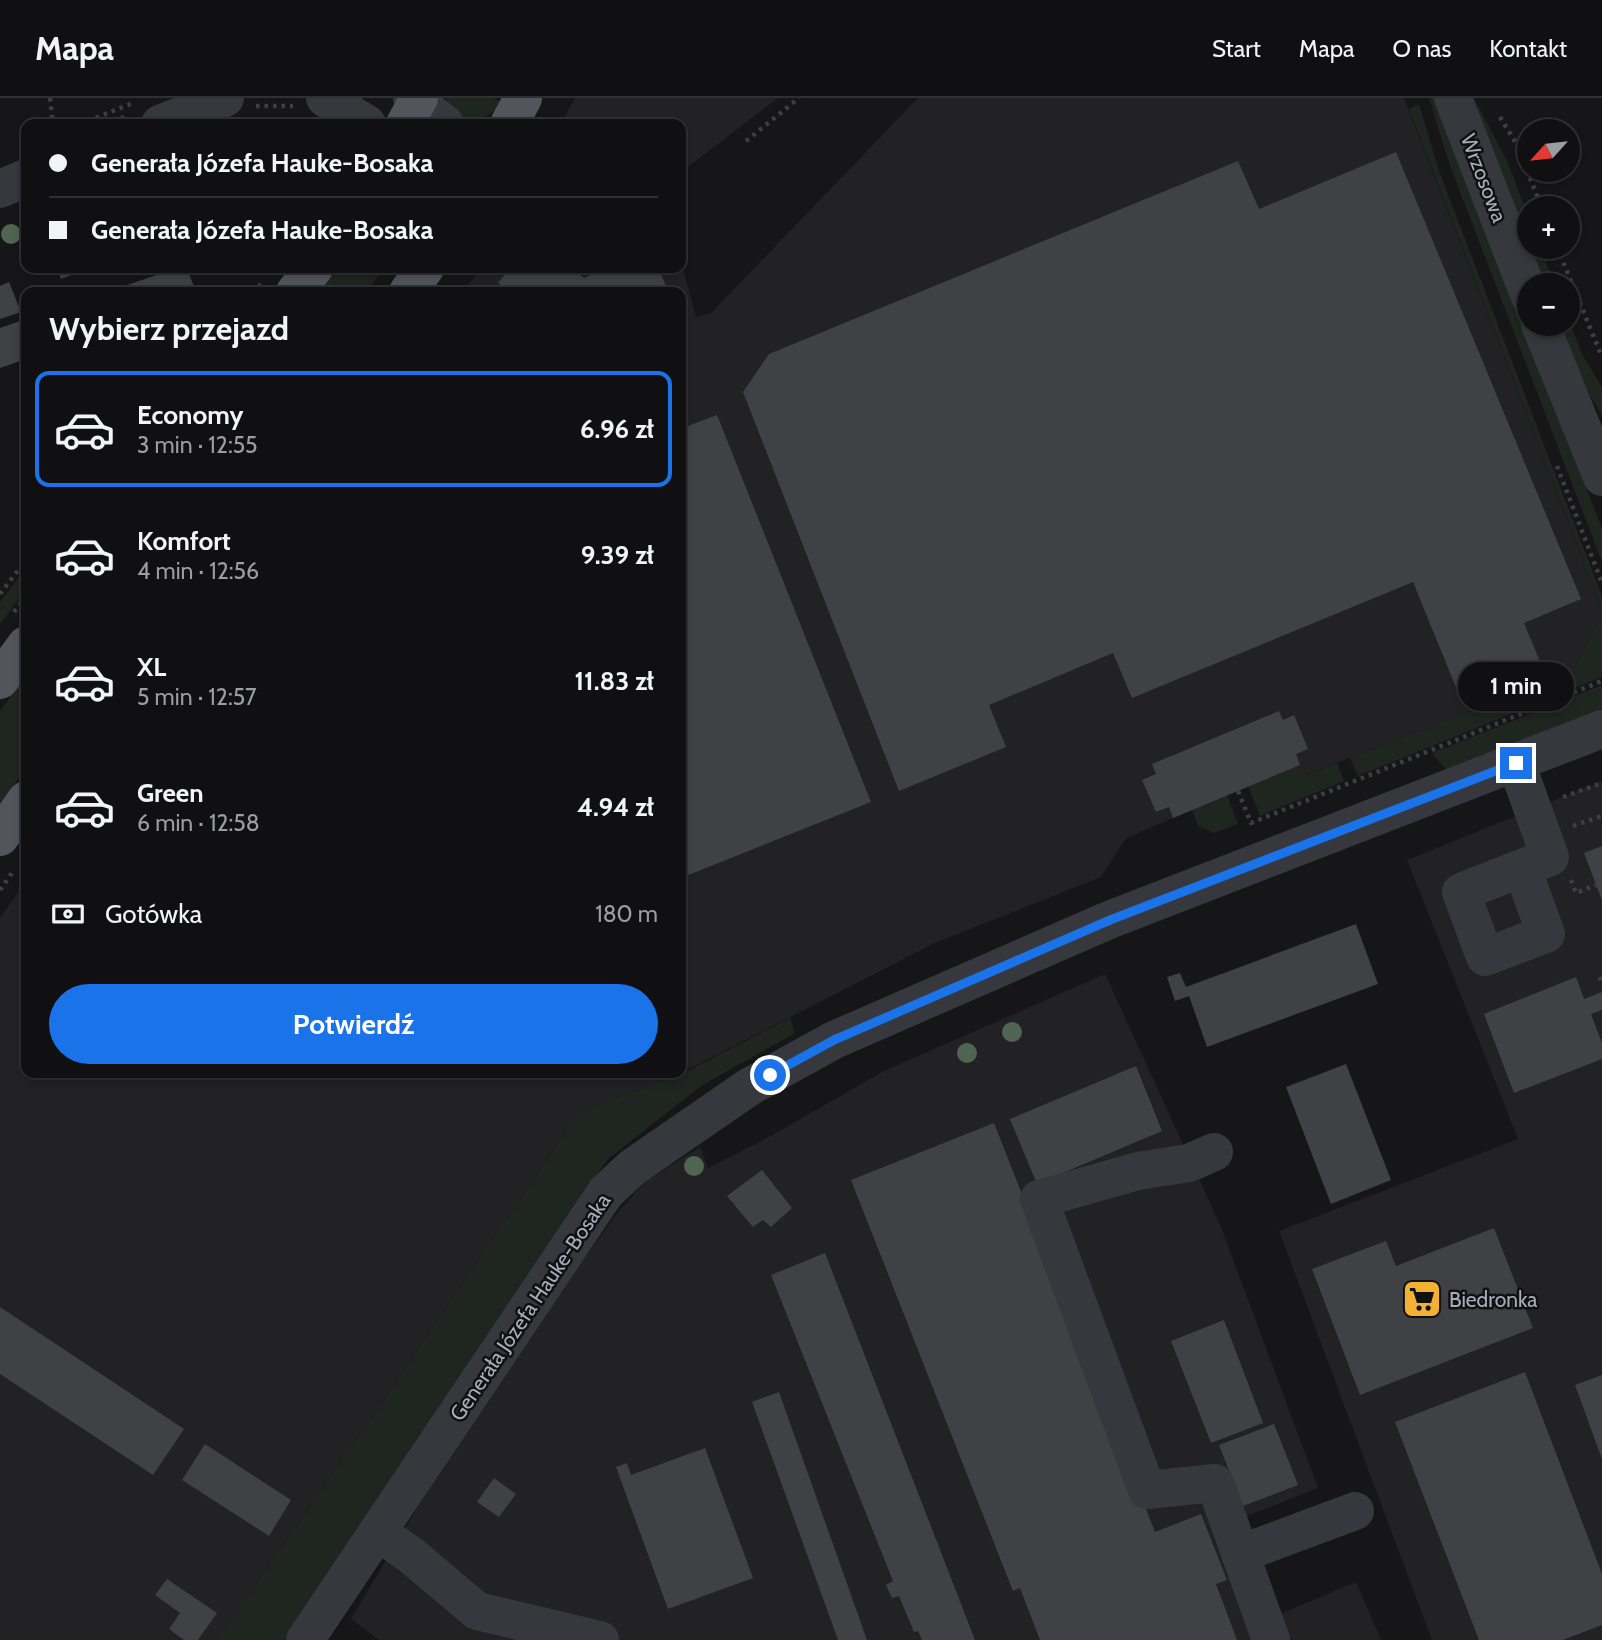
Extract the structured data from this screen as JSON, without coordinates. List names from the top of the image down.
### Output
{
  "streets": {
    "street": ["Wrzosowa", "Generała Józefa Hauke-Bosaka"]
  },
  "places": {
    "supermarket": ["Biedronka"]
  },
  "north": "bottom left",
  "page": {
    "header": "Mapa",
    "nav": [
      "Start",
      "Mapa",
      "O nas",
      "Kontakt"
    ],
    "map_buttons": ["+", "−"],
    "banner": ["Generała Józefa Hauke-Bosaka", "Generała Józefa Hauke-Bosaka"],
    "heading": "Wybierz przejazd",
    "list": [
      {
        "name": "Economy",
        "note": "3 min · 12:55",
        "value": "6.96 zł"
      },
      {
        "name": "Komfort",
        "note": "4 min · 12:56",
        "value": "9.39 zł"
      },
      {
        "name": "XL",
        "note": "5 min · 12:57",
        "value": "11.83 zł"
      },
      {
        "name": "Green",
        "note": "6 min · 12:58",
        "value": "4.94 zł"
      }
    ],
    "bubble": "1 min",
    "pay": ["Gotówka", "180 m"],
    "buttons": "Potwierdź"
  }
}
